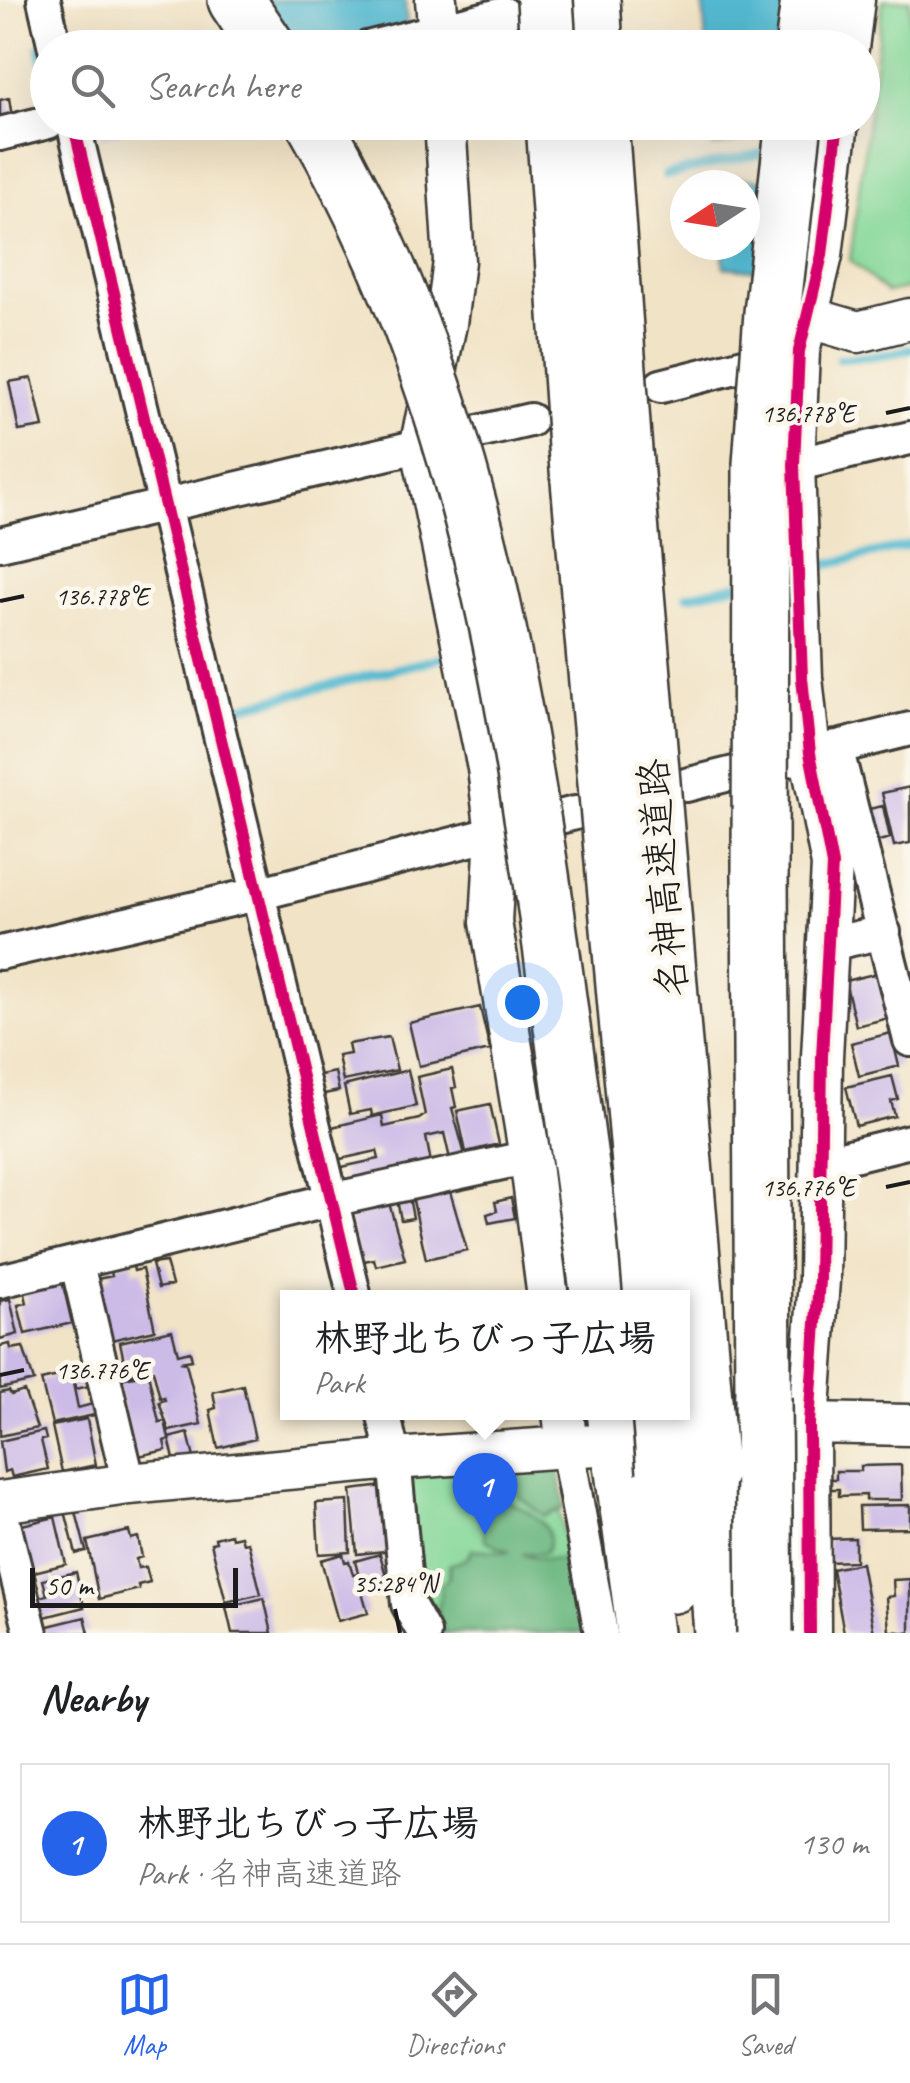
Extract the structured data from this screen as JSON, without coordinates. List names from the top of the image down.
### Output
{
  "streets": {
    "highway": ["名神高速道路"]
  },
  "scale_bar": "50 m",
  "north": "left",
  "page": {
    "search": "Search here",
    "popup": ["林野北ちびっ子広場", "Park"],
    "pins": "1",
    "scale": "50 m",
    "heading": "Nearby",
    "list": [
      {
        "mark": "1",
        "name": "林野北ちびっ子広場",
        "note": "Park · 名神高速道路",
        "value": "130 m"
      }
    ],
    "nav": ["Map", "Directions", "Saved"]
  },
  "coordinates": ["136.778°E", "136.776°E", "35.284°N"]
}
